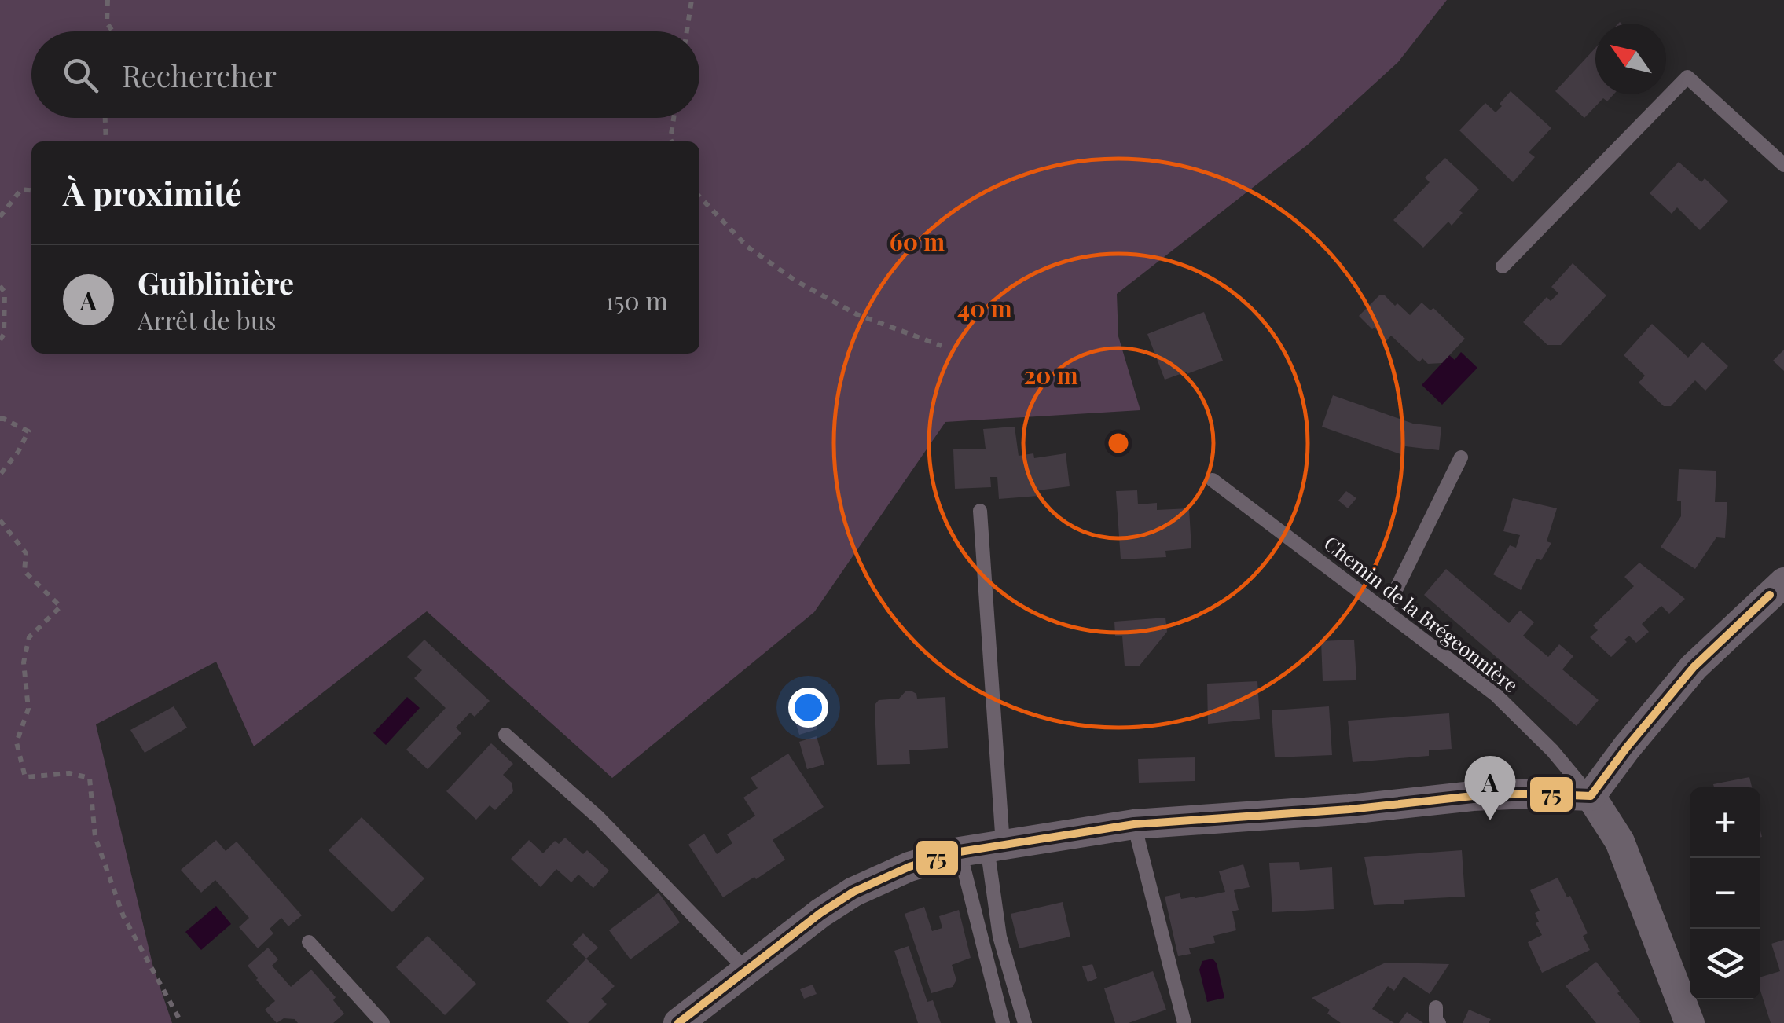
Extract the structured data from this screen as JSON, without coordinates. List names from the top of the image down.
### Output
{
  "streets": {
    "lane": ["Chemin de la Brégeonnière"]
  },
  "lines": ["transit line 75"],
  "north": "top left",
  "page": {
    "search": "Rechercher",
    "heading": "À proximité",
    "list": [
      {
        "mark": "A",
        "name": "Guiblinière",
        "note": "Arrêt de bus",
        "value": "150 m"
      }
    ],
    "pins": "A",
    "map_buttons": ["+", "−"]
  },
  "rings": ["60 m", "40 m", "20 m"]
}
